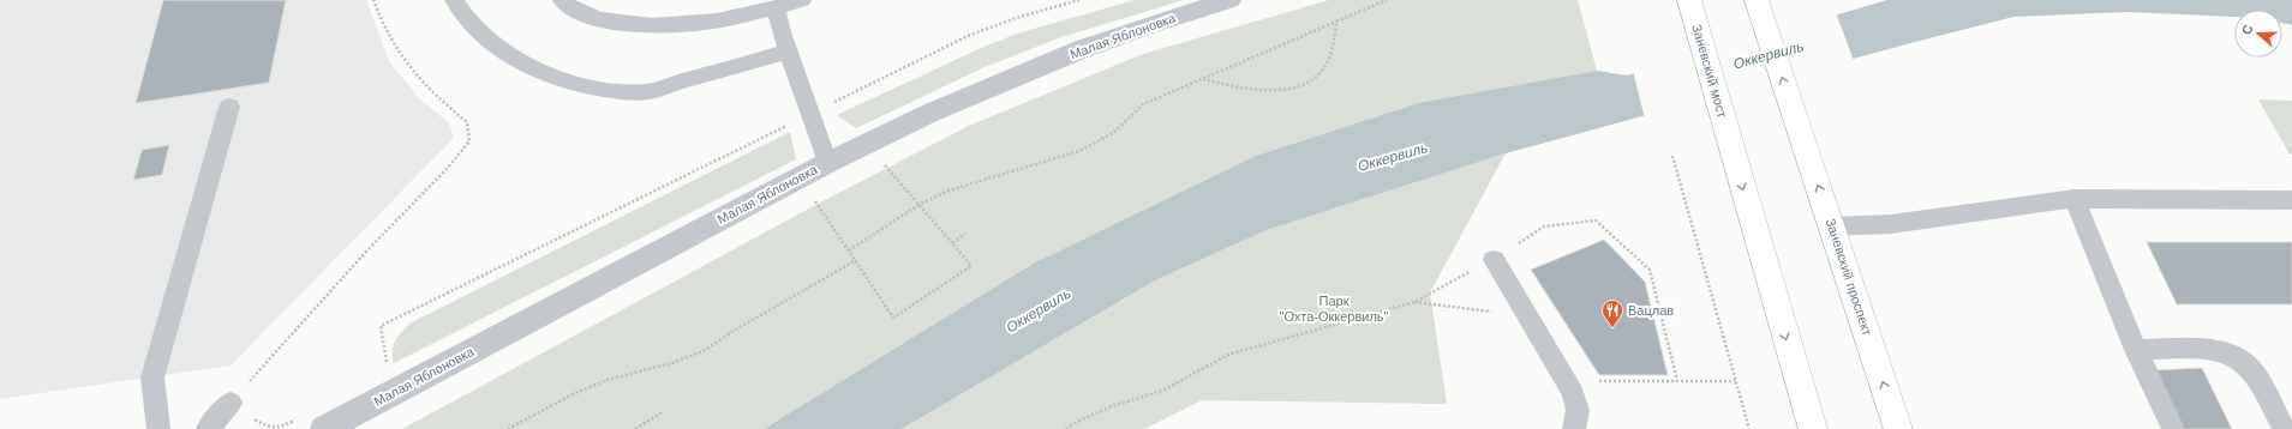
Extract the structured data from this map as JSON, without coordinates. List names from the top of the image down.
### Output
{
  "streets": {
    "main road": ["Заневский мост", "Заневский проспект"],
    "street": ["Малая Яблоновка"]
  },
  "one_way": ["Заневский мост", "Заневский проспект"],
  "water": ["Оккервиль"],
  "parks": ["Парк \"Охта-Оккервиль\""],
  "places": {
    "restaurant": ["Вацлав"]
  },
  "north": "left"
}
